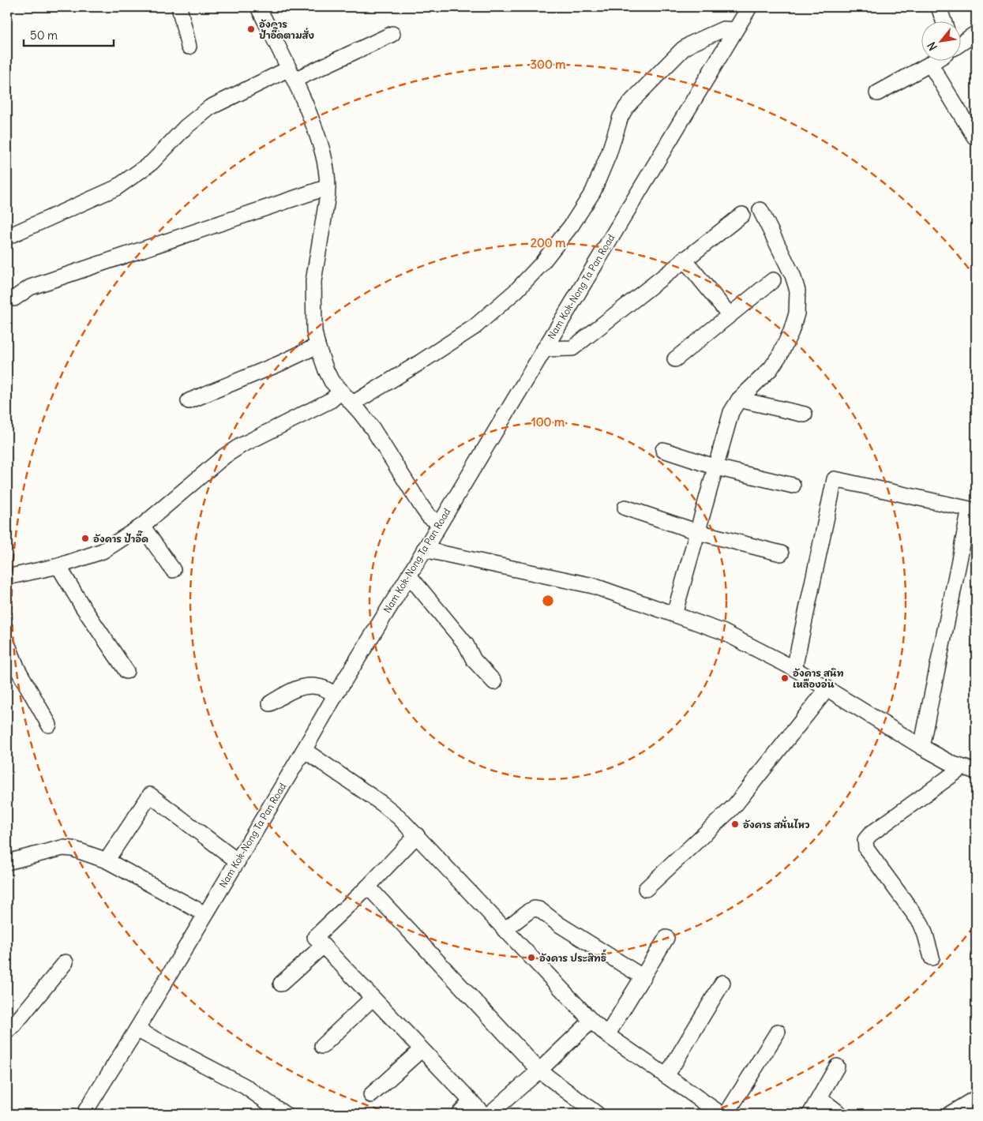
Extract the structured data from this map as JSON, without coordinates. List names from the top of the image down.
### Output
{
  "streets": {
    "street": ["Nam Kok-Nong Ta Pan Road"]
  },
  "places": [
    "อังคาร ป้าอี๊ดตามสั่ง",
    "อังคาร ป้าอี๊ด",
    "อังคาร สนิท เหลืองอ่น",
    "อังคาร สนั่นไหว",
    "อังคาร ประสิทธิ์"
  ],
  "scale_bar": "50 m",
  "north": "bottom left",
  "rings": ["300 m", "200 m", "100 m"]
}
